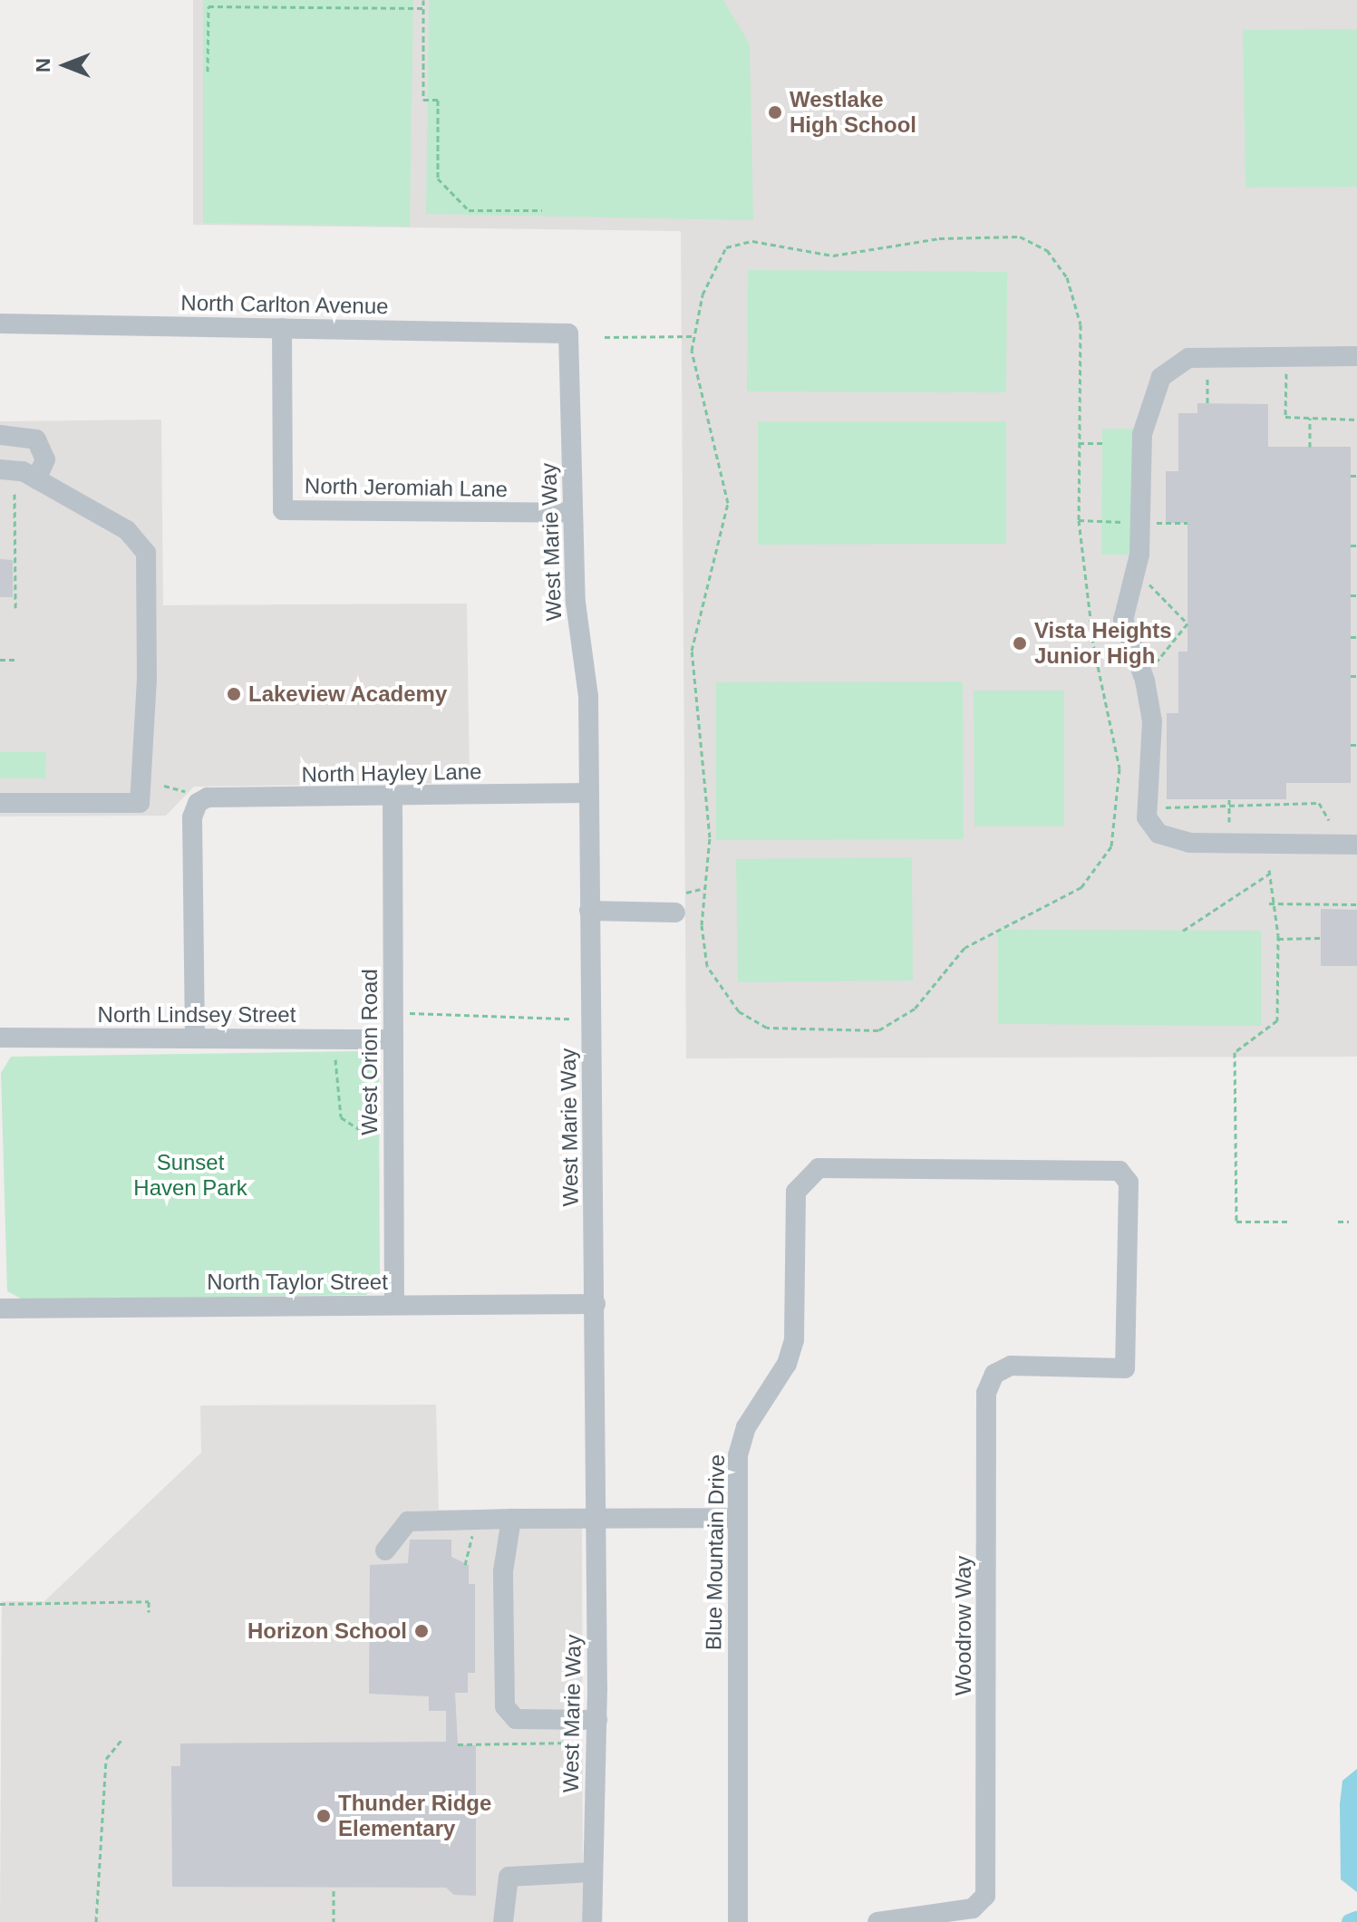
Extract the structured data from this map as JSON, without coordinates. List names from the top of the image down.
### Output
{
  "streets": {
    "street": [
      "North Carlton Avenue",
      "North Jeromiah Lane",
      "West Marie Way",
      "North Hayley Lane",
      "North Lindsey Street",
      "West Orion Road",
      "North Taylor Street",
      "Blue Mountain Drive",
      "Woodrow Way"
    ]
  },
  "crossings": [
    ["North Carlton Avenue", "North Jeromiah Lane"],
    ["North Carlton Avenue", "West Marie Way"],
    ["North Jeromiah Lane", "West Marie Way"],
    ["West Marie Way", "North Hayley Lane"],
    ["West Marie Way", "North Taylor Street"],
    ["North Hayley Lane", "West Orion Road"],
    ["North Lindsey Street", "West Orion Road"],
    ["West Orion Road", "North Taylor Street"],
    ["Blue Mountain Drive", "Woodrow Way"]
  ],
  "parks": ["Sunset Haven Park"],
  "places": [
    "Westlake High School",
    "Vista Heights Junior High",
    "Lakeview Academy",
    "Horizon School",
    "Thunder Ridge Elementary"
  ],
  "north": "left"
}
